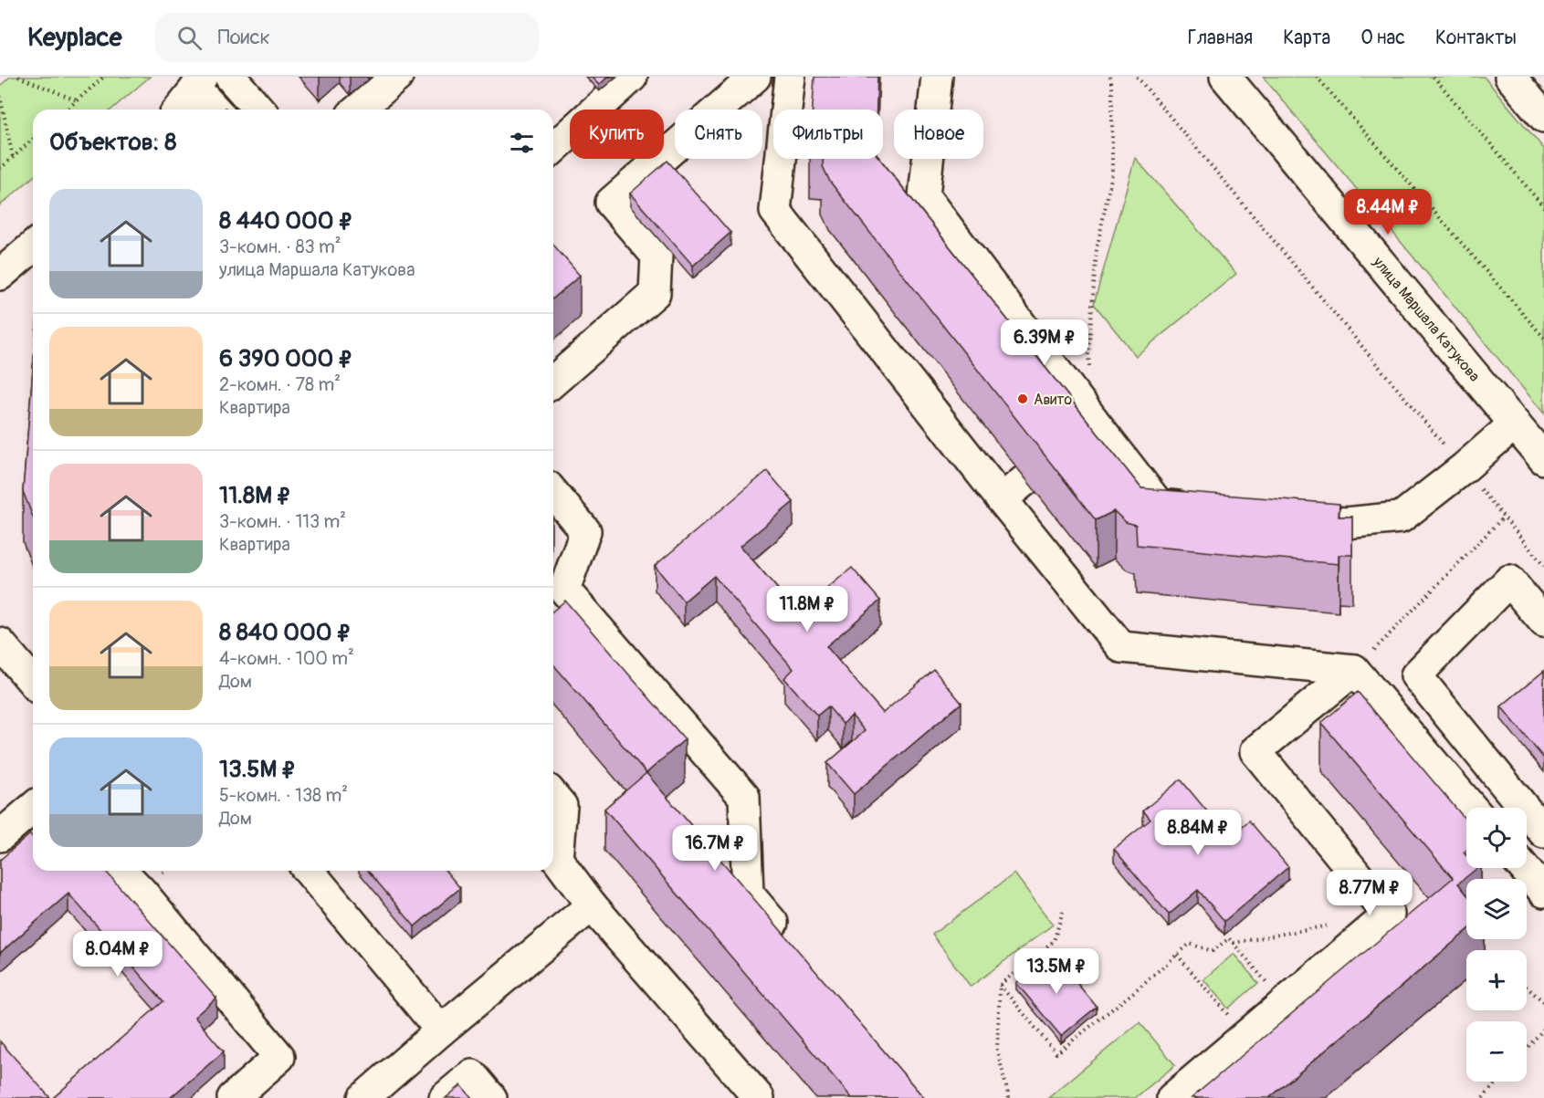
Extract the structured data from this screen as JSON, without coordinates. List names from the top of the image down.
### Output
{
  "streets": {
    "main road": ["улица Маршала Катукова"]
  },
  "places": ["Авито"],
  "page": {
    "header": "Keyplace",
    "search": "Поиск",
    "nav": [
      "Главная",
      "Карта",
      "О нас",
      "Контакты"
    ],
    "chip": [
      "Купить",
      "Снять",
      "Фильтры",
      "Новое"
    ],
    "heading": "Объектов: 8",
    "list": [
      {
        "name": "8 440 000 ₽",
        "note": "3-комн. · 83 m² · улица Маршала Катукова"
      },
      {
        "name": "6 390 000 ₽",
        "note": "2-комн. · 78 m² · Квартира"
      },
      {
        "name": "11.8M ₽",
        "note": "3-комн. · 113 m² · Квартира"
      },
      {
        "name": "8 840 000 ₽",
        "note": "4-комн. · 100 m² · Дом"
      },
      {
        "name": "13.5M ₽",
        "note": "5-комн. · 138 m² · Дом"
      }
    ],
    "price": [
      "8.44M ₽",
      "6.39M ₽",
      "11.8M ₽",
      "8.84M ₽",
      "16.7M ₽",
      "8.77M ₽",
      "8.04M ₽",
      "13.5M ₽"
    ],
    "map_buttons": ["+", "−"]
  }
}
